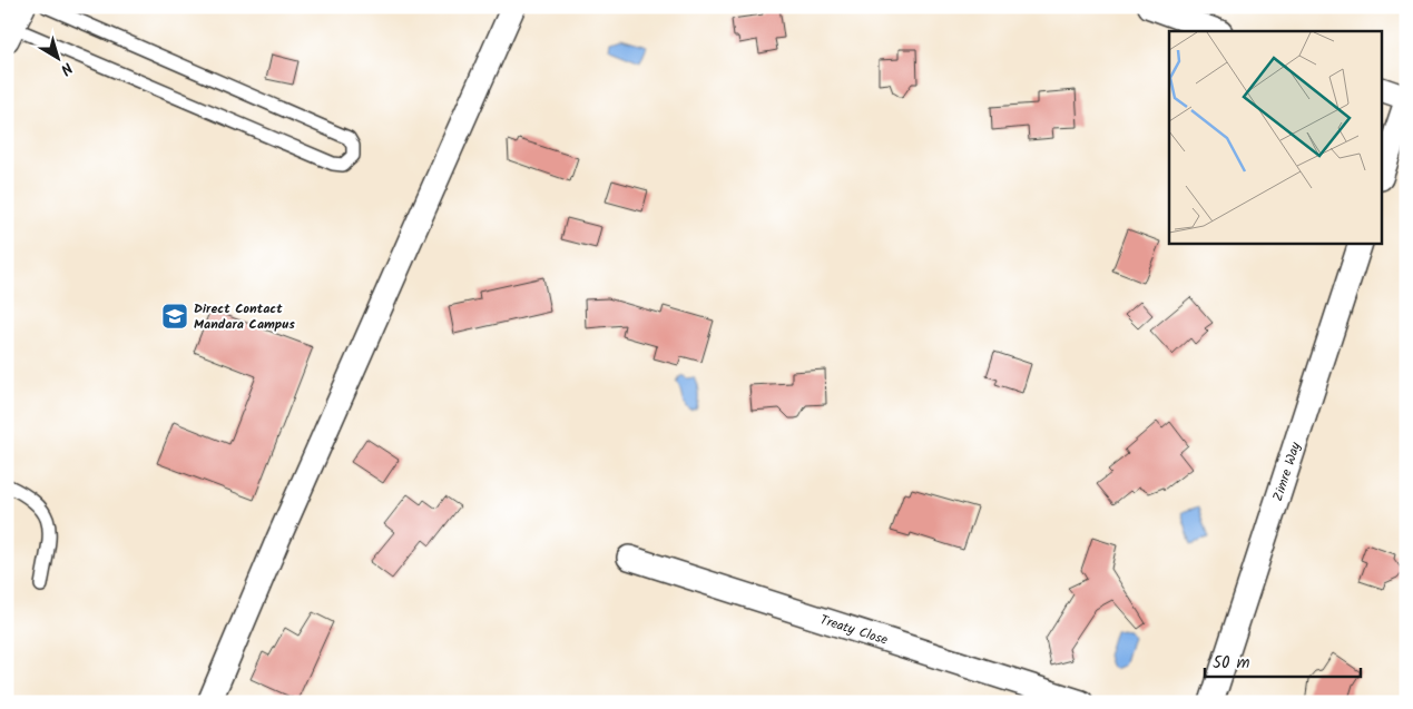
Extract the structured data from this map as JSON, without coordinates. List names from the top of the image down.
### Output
{
  "streets": {
    "street": ["Zimre Way", "Treaty Close"]
  },
  "places": {
    "school or university": ["Direct Contact Mandara Campus"]
  },
  "scale_bar": "50 m",
  "north": "bottom right"
}
